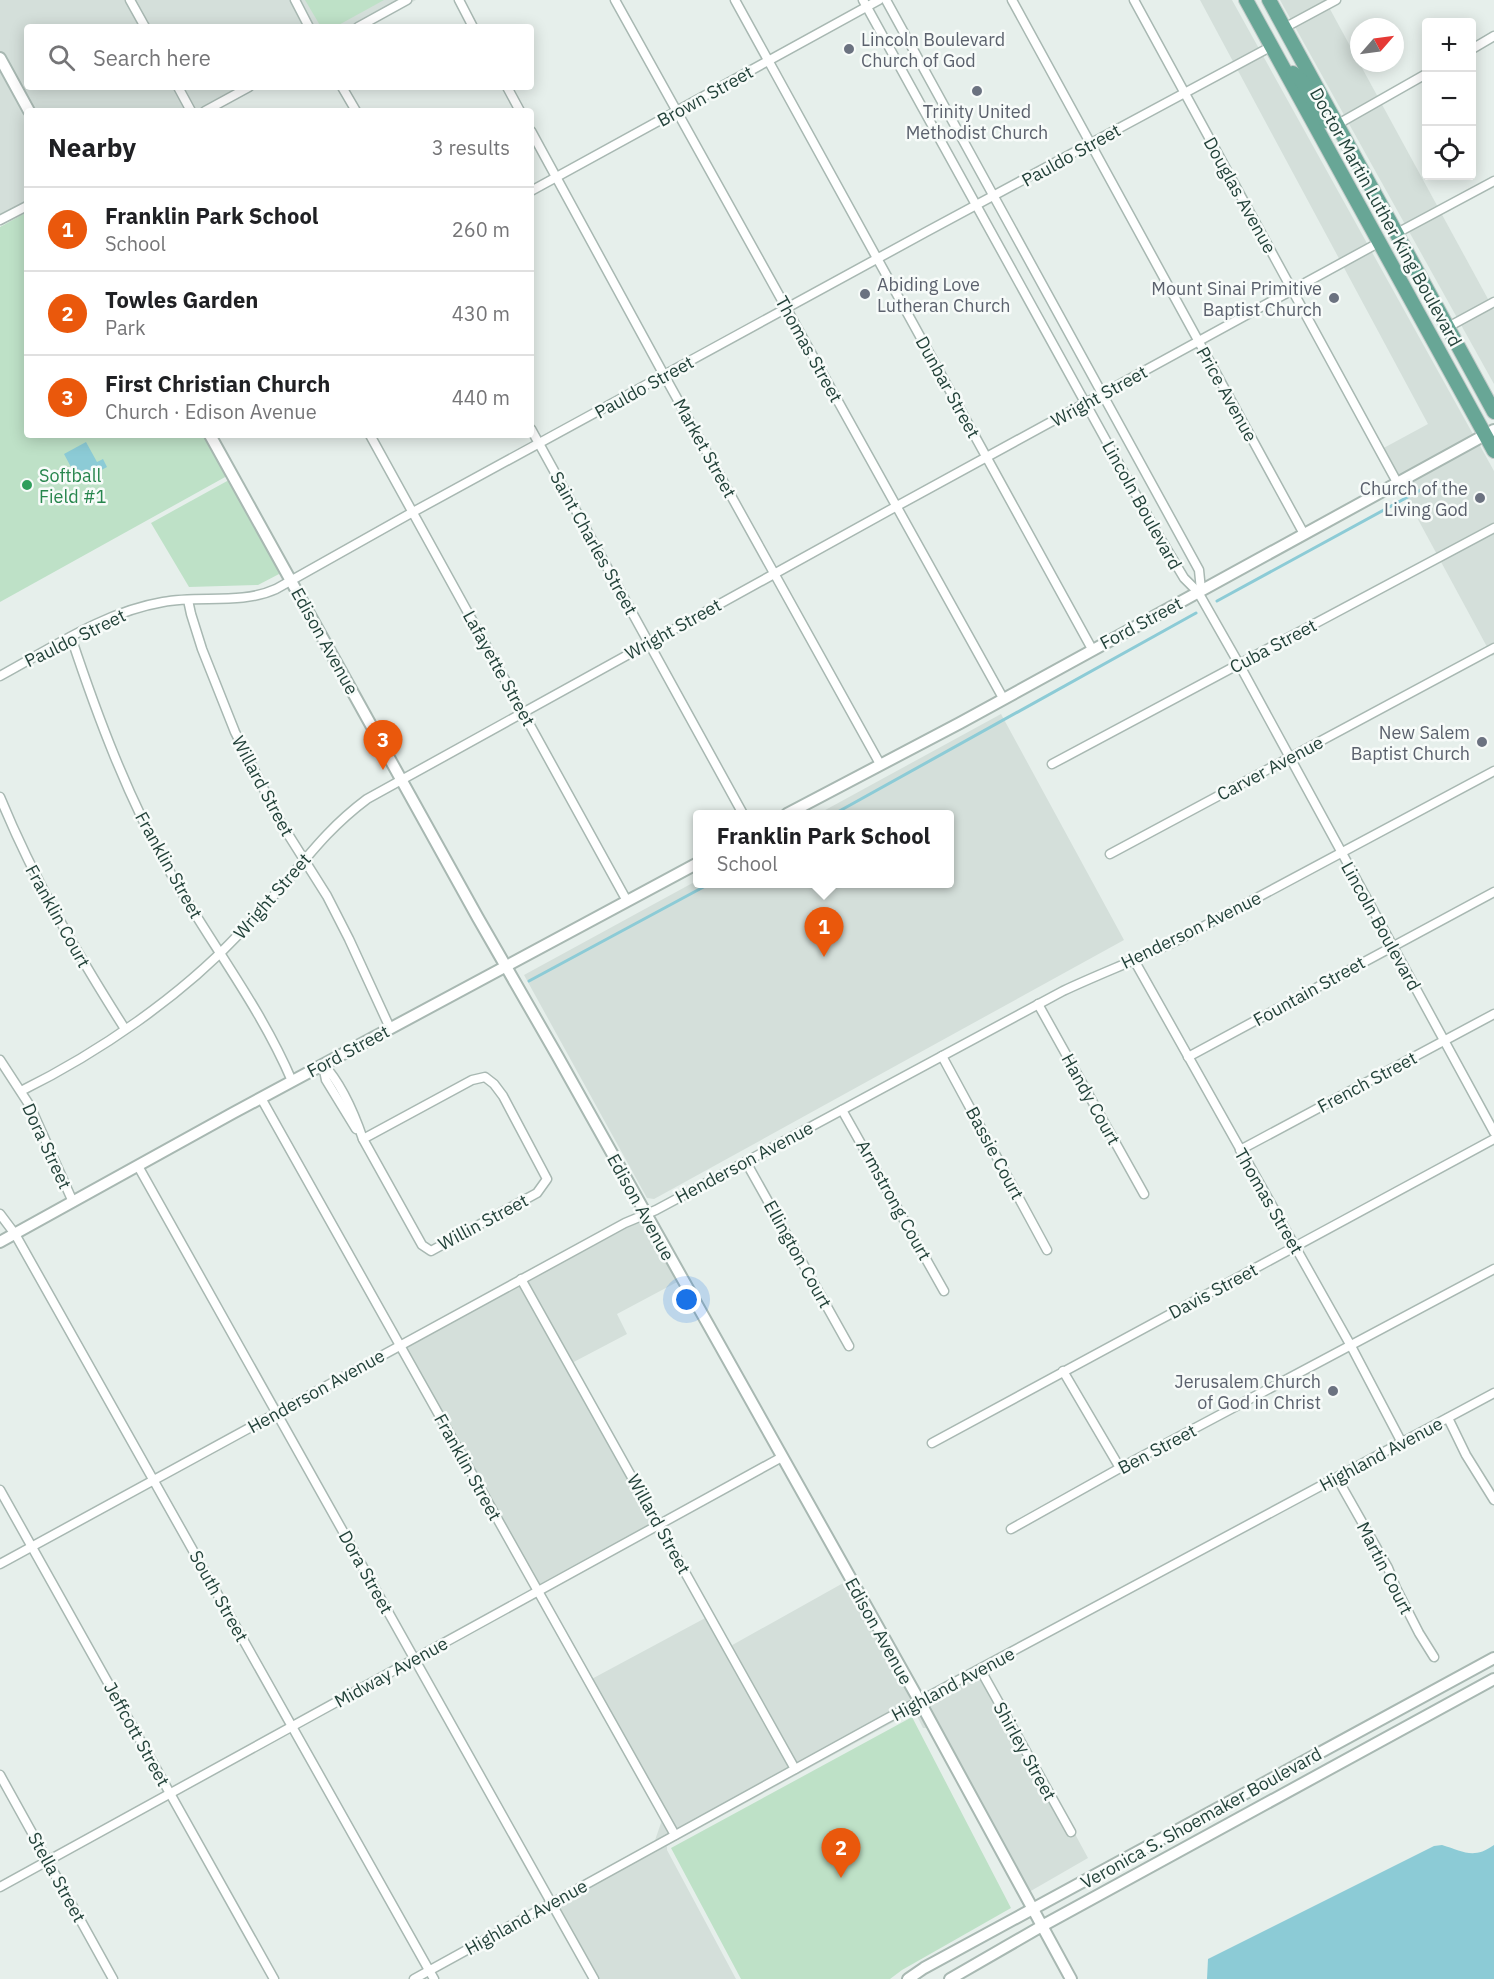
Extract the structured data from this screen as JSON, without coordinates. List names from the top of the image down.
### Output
{
  "streets": {
    "main road": ["Doctor Martin Luther King Boulevard"],
    "street": [
      "Brown Street",
      "Pauldo Street",
      "Douglas Avenue",
      "Thomas Street",
      "Dunbar Street",
      "Price Avenue",
      "Wright Street",
      "Market Street",
      "Lincoln Boulevard",
      "Saint Charles Street",
      "Ford Street",
      "Edison Avenue",
      "Cuba Street",
      "Lafayette Street",
      "Carver Avenue",
      "Willard Street",
      "Franklin Street",
      "Franklin Court",
      "Henderson Avenue",
      "Fountain Street",
      "French Street",
      "Handy Court",
      "Dora Street",
      "Bassie Court",
      "Armstrong Court",
      "Willin Street",
      "Ellington Court",
      "Davis Street",
      "Ben Street",
      "Highland Avenue",
      "Martin Court",
      "South Street",
      "Midway Avenue",
      "Jeffcott Street",
      "Shirley Street",
      "Veronica S. Shoemaker Boulevard",
      "Stella Street"
    ]
  },
  "crossings": [
    ["Brown Street", "Thomas Street"],
    ["Brown Street", "Dunbar Street"],
    ["Brown Street", "Market Street"],
    ["Brown Street", "Lincoln Boulevard"],
    ["Pauldo Street", "Douglas Avenue"],
    ["Pauldo Street", "Doctor Martin Luther King Boulevard"],
    ["Pauldo Street", "Thomas Street"],
    ["Pauldo Street", "Dunbar Street"],
    ["Pauldo Street", "Price Avenue"],
    ["Pauldo Street", "Market Street"],
    ["Pauldo Street", "Lincoln Boulevard"],
    ["Pauldo Street", "Saint Charles Street"],
    ["Pauldo Street", "Edison Avenue"],
    ["Pauldo Street", "Lafayette Street"],
    ["Pauldo Street", "Willard Street"],
    ["Pauldo Street", "Franklin Street"],
    ["Douglas Avenue", "Wright Street"],
    ["Douglas Avenue", "Ford Street"],
    ["Doctor Martin Luther King Boulevard", "Wright Street"],
    ["Doctor Martin Luther King Boulevard", "Ford Street"],
    ["Thomas Street", "Wright Street"],
    ["Thomas Street", "Ford Street"],
    ["Thomas Street", "Henderson Avenue"],
    ["Thomas Street", "Fountain Street"],
    ["Thomas Street", "French Street"],
    ["Thomas Street", "Davis Street"],
    ["Thomas Street", "Ben Street"],
    ["Thomas Street", "Highland Avenue"],
    ["Dunbar Street", "Wright Street"],
    ["Dunbar Street", "Ford Street"],
    ["Price Avenue", "Wright Street"],
    ["Price Avenue", "Ford Street"],
    ["Wright Street", "Market Street"],
    ["Wright Street", "Lincoln Boulevard"],
    ["Wright Street", "Saint Charles Street"],
    ["Wright Street", "Edison Avenue"],
    ["Wright Street", "Lafayette Street"],
    ["Wright Street", "Willard Street"],
    ["Wright Street", "Franklin Street"],
    ["Wright Street", "Franklin Court"],
    ["Wright Street", "Dora Street"],
    ["Market Street", "Ford Street"],
    ["Lincoln Boulevard", "Ford Street"],
    ["Lincoln Boulevard", "Cuba Street"],
    ["Lincoln Boulevard", "Carver Avenue"],
    ["Lincoln Boulevard", "Henderson Avenue"],
    ["Lincoln Boulevard", "Fountain Street"],
    ["Lincoln Boulevard", "French Street"],
    ["Ford Street", "Edison Avenue"],
    ["Ford Street", "Lafayette Street"],
    ["Ford Street", "Willard Street"],
    ["Ford Street", "Franklin Street"],
    ["Ford Street", "Dora Street"],
    ["Ford Street", "Willin Street"],
    ["Ford Street", "South Street"],
    ["Edison Avenue", "Henderson Avenue"],
    ["Edison Avenue", "Highland Avenue"],
    ["Edison Avenue", "Midway Avenue"],
    ["Edison Avenue", "Veronica S. Shoemaker Boulevard"],
    ["Willard Street", "Henderson Avenue"],
    ["Willard Street", "Highland Avenue"],
    ["Willard Street", "Midway Avenue"],
    ["Franklin Street", "Henderson Avenue"],
    ["Franklin Street", "Highland Avenue"],
    ["Franklin Street", "Midway Avenue"],
    ["Henderson Avenue", "Handy Court"],
    ["Henderson Avenue", "Dora Street"],
    ["Henderson Avenue", "Bassie Court"],
    ["Henderson Avenue", "Armstrong Court"],
    ["Henderson Avenue", "Ellington Court"],
    ["Henderson Avenue", "South Street"],
    ["Henderson Avenue", "Jeffcott Street"],
    ["Dora Street", "Highland Avenue"],
    ["Dora Street", "Midway Avenue"],
    ["Highland Avenue", "Martin Court"],
    ["Highland Avenue", "South Street"],
    ["Highland Avenue", "Shirley Street"],
    ["South Street", "Midway Avenue"],
    ["Midway Avenue", "Jeffcott Street"],
    ["Midway Avenue", "Stella Street"]
  ],
  "places": [
    "Lincoln Boulevard Church of God",
    "Trinity United Methodist Church",
    "Abiding Love Lutheran Church",
    "Mount Sinai Primitive Baptist Church",
    "Softball Field #1",
    "Church of the Living God",
    "New Salem Baptist Church",
    "Jerusalem Church of God in Christ"
  ],
  "north": "top right",
  "page": {
    "map_buttons": ["+", "−"],
    "search": "Search here",
    "heading": ["Nearby", "3 results"],
    "list": [
      {
        "mark": "1",
        "name": "Franklin Park School",
        "note": "School",
        "value": "260 m"
      },
      {
        "mark": "2",
        "name": "Towles Garden",
        "note": "Park",
        "value": "430 m"
      },
      {
        "mark": "3",
        "name": "First Christian Church",
        "note": "Church · Edison Avenue",
        "value": "440 m"
      }
    ],
    "pins": ["3", "1", "2"],
    "popup": ["Franklin Park School", "School"]
  }
}
